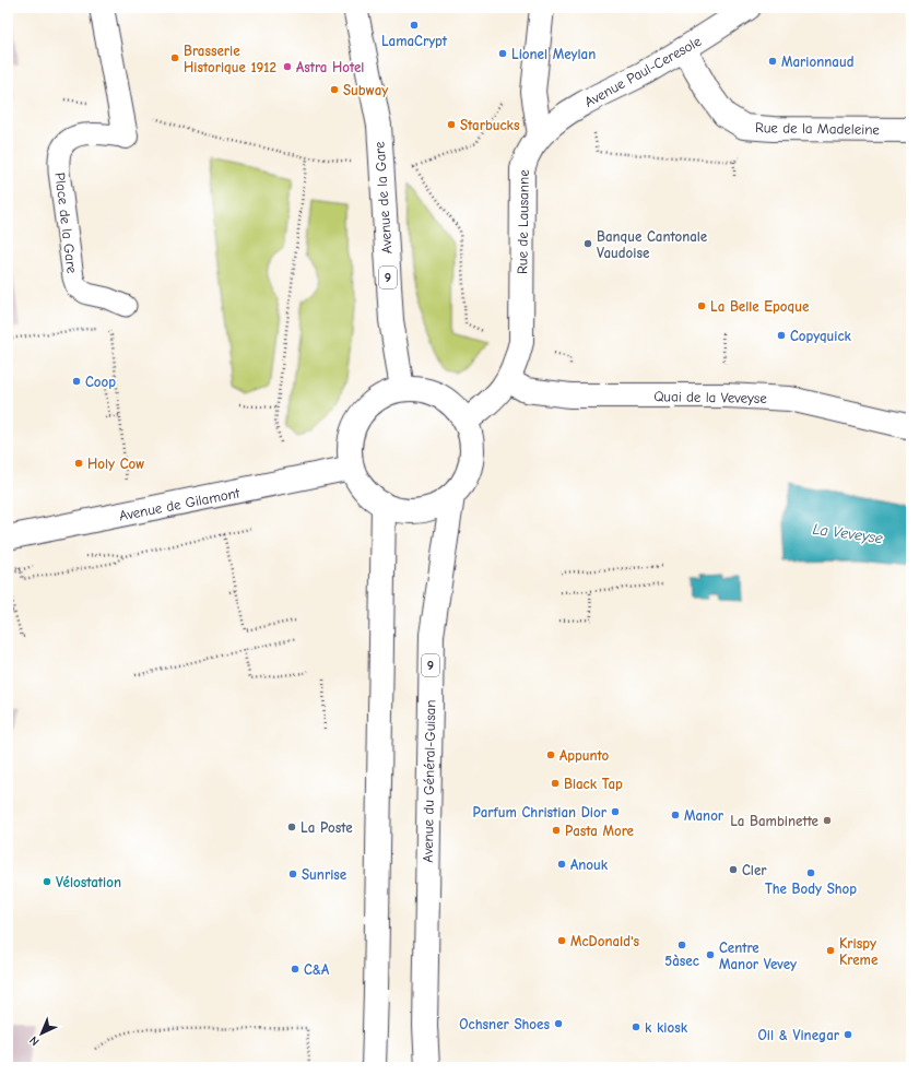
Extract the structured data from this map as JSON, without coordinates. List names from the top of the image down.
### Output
{
  "streets": {
    "main road": [
      "Avenue Paul-Ceresole",
      "Rue de la Madeleine",
      "Avenue de la Gare",
      "Rue de Lausanne",
      "9",
      "Quai de la Veveyse",
      "Avenue de Gilamont",
      "Avenue du Général-Guisan"
    ],
    "lane": ["Place de la Gare"]
  },
  "crossings": [
    ["Avenue Paul-Ceresole", "Rue de la Madeleine"],
    ["Avenue Paul-Ceresole", "Rue de Lausanne"],
    ["Avenue de la Gare", "Rue de Lausanne"],
    ["Avenue de la Gare", "Avenue de Gilamont"],
    ["Avenue de la Gare", "Avenue du Général-Guisan"],
    ["Rue de Lausanne", "Quai de la Veveyse"],
    ["Rue de Lausanne", "Avenue de Gilamont"],
    ["Rue de Lausanne", "Avenue du Général-Guisan"],
    ["Avenue de Gilamont", "Avenue du Général-Guisan"]
  ],
  "water": ["La Veveyse"],
  "places": [
    "LamaCrypt",
    "Lionel Meylan",
    "Brasserie Historique 1912",
    "Marionnaud",
    "Astra Hotel",
    "Subway",
    "Starbucks",
    "Banque Cantonale Vaudoise",
    "La Belle Epoque",
    "Copyquick",
    "Coop",
    "Holy Cow",
    "Appunto",
    "Black Tap",
    "Parfum Christian Dior",
    "Manor",
    "La Bambinette",
    "La Poste",
    "Pasta More",
    "Anouk",
    "Cler",
    "The Body Shop",
    "Sunrise",
    "Vélostation",
    "McDonald's",
    "5àsec",
    "Krispy Kreme",
    "Centre Manor Vevey",
    "C&A",
    "Ochsner Shoes",
    "k kiosk",
    "Oil & Vinegar"
  ],
  "north": "bottom left"
}
